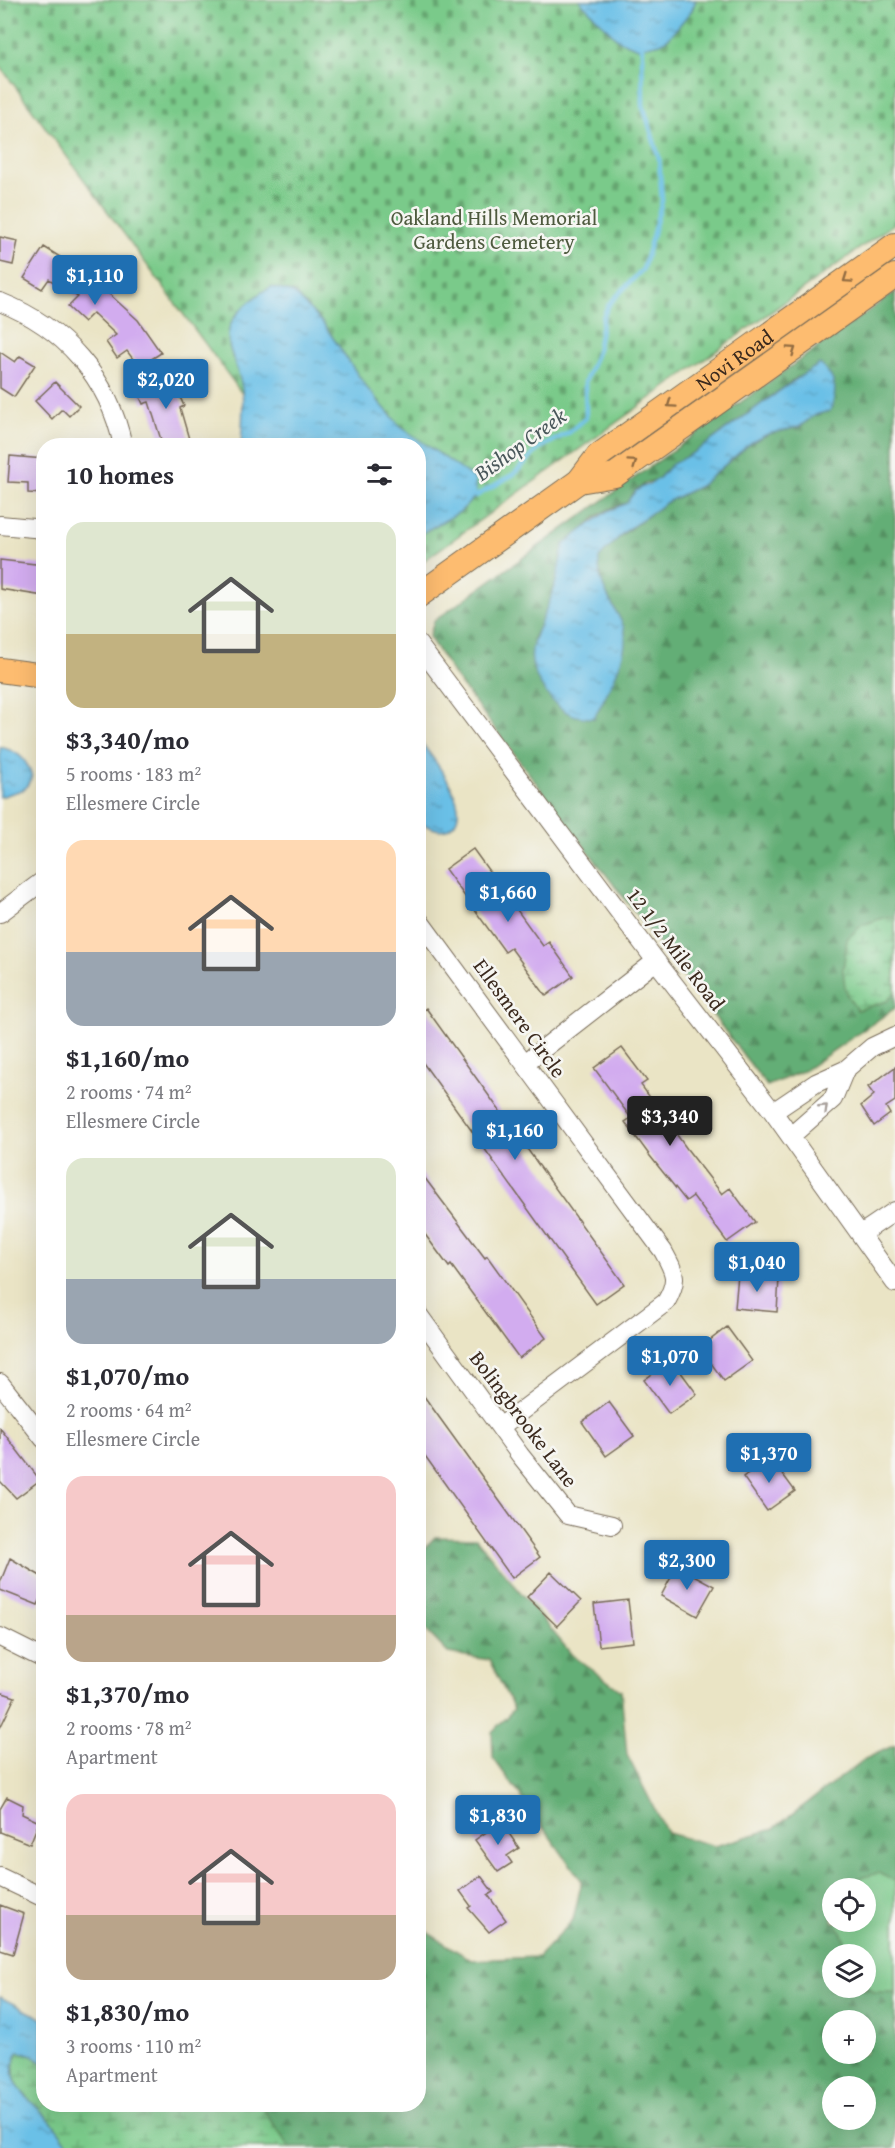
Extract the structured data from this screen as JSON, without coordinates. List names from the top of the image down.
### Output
{
  "streets": {
    "main road": ["Novi Road"],
    "street": ["12 1/2 Mile Road", "Ellesmere Circle", "Bolingbrooke Lane"]
  },
  "crossings": [
    ["Ellesmere Circle", "Bolingbrooke Lane"]
  ],
  "water": ["Bishop Creek"],
  "parks": ["Oakland Hills Memorial Gardens Cemetery"],
  "page": {
    "price": [
      "$1,110",
      "$2,020",
      "$1,660",
      "$3,340",
      "$1,160",
      "$1,040",
      "$1,070",
      "$1,370",
      "$2,300",
      "$1,830"
    ],
    "heading": "10 homes",
    "list": [
      {
        "name": "$3,340/mo",
        "note": "5 rooms · 183 m² · Ellesmere Circle"
      },
      {
        "name": "$1,160/mo",
        "note": "2 rooms · 74 m² · Ellesmere Circle"
      },
      {
        "name": "$1,070/mo",
        "note": "2 rooms · 64 m² · Ellesmere Circle"
      },
      {
        "name": "$1,370/mo",
        "note": "2 rooms · 78 m² · Apartment"
      },
      {
        "name": "$1,830/mo",
        "note": "3 rooms · 110 m² · Apartment"
      }
    ],
    "map_buttons": ["+", "−"]
  }
}
